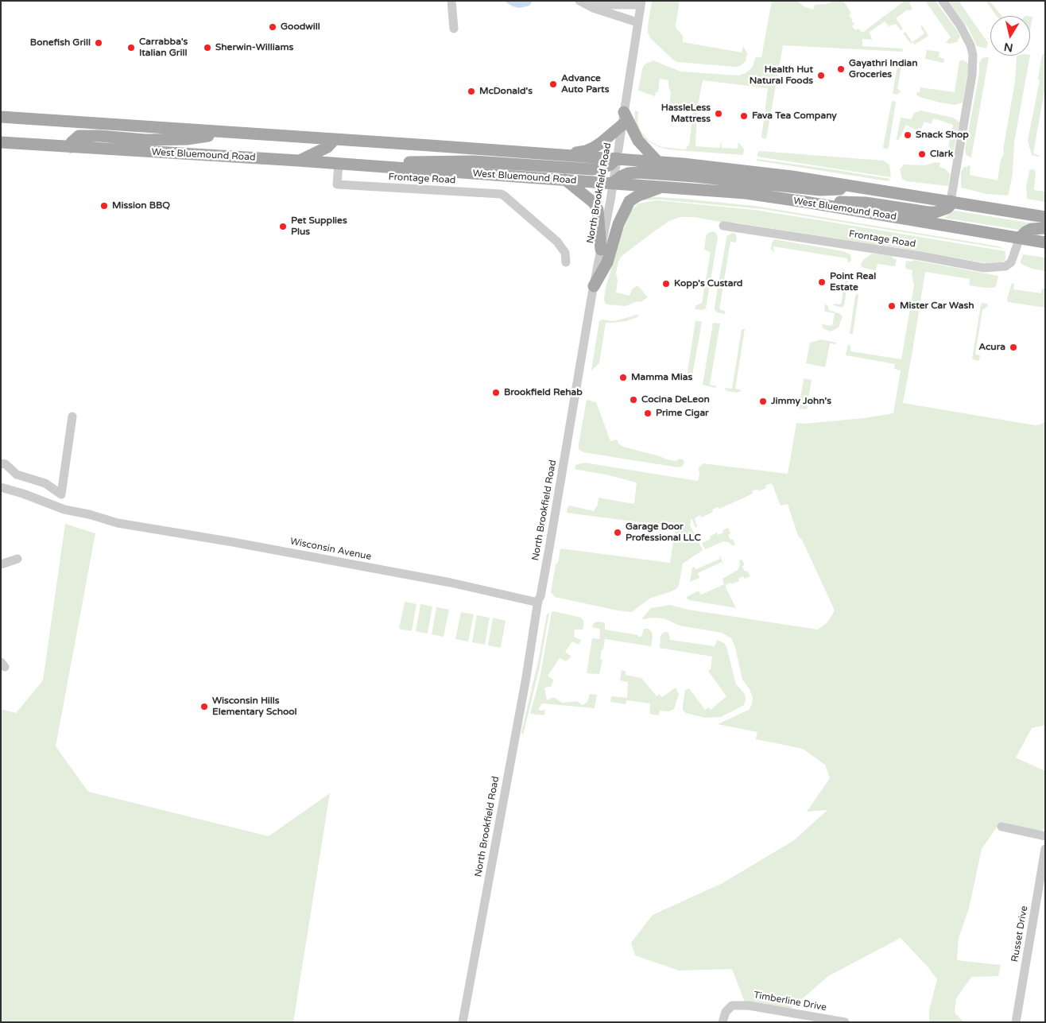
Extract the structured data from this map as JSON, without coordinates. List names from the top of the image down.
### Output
{
  "streets": {
    "main road": ["West Bluemound Road"],
    "street": [
      "Frontage Road",
      "North Brookfield Road",
      "Wisconsin Avenue",
      "Russet Drive",
      "Timberline Drive"
    ]
  },
  "crossings": [
    ["West Bluemound Road", "Frontage Road"],
    ["West Bluemound Road", "North Brookfield Road"],
    ["North Brookfield Road", "Wisconsin Avenue"]
  ],
  "places": [
    "Goodwill",
    "Bonefish Grill",
    "Carrabba's Italian Grill",
    "Sherwin-Williams",
    "Gayathri Indian Groceries",
    "Health Hut Natural Foods",
    "Advance Auto Parts",
    "McDonald's",
    "HassleLess Mattress",
    "Fava Tea Company",
    "Snack Shop",
    "Clark",
    "Mission BBQ",
    "Pet Supplies Plus",
    "Point Real Estate",
    "Kopp's Custard",
    "Mister Car Wash",
    "Acura",
    "Mamma Mias",
    "Brookfield Rehab",
    "Cocina DeLeon",
    "Jimmy John's",
    "Prime Cigar",
    "Garage Door Professional LLC",
    "Wisconsin Hills Elementary School"
  ],
  "north": "bottom"
}
